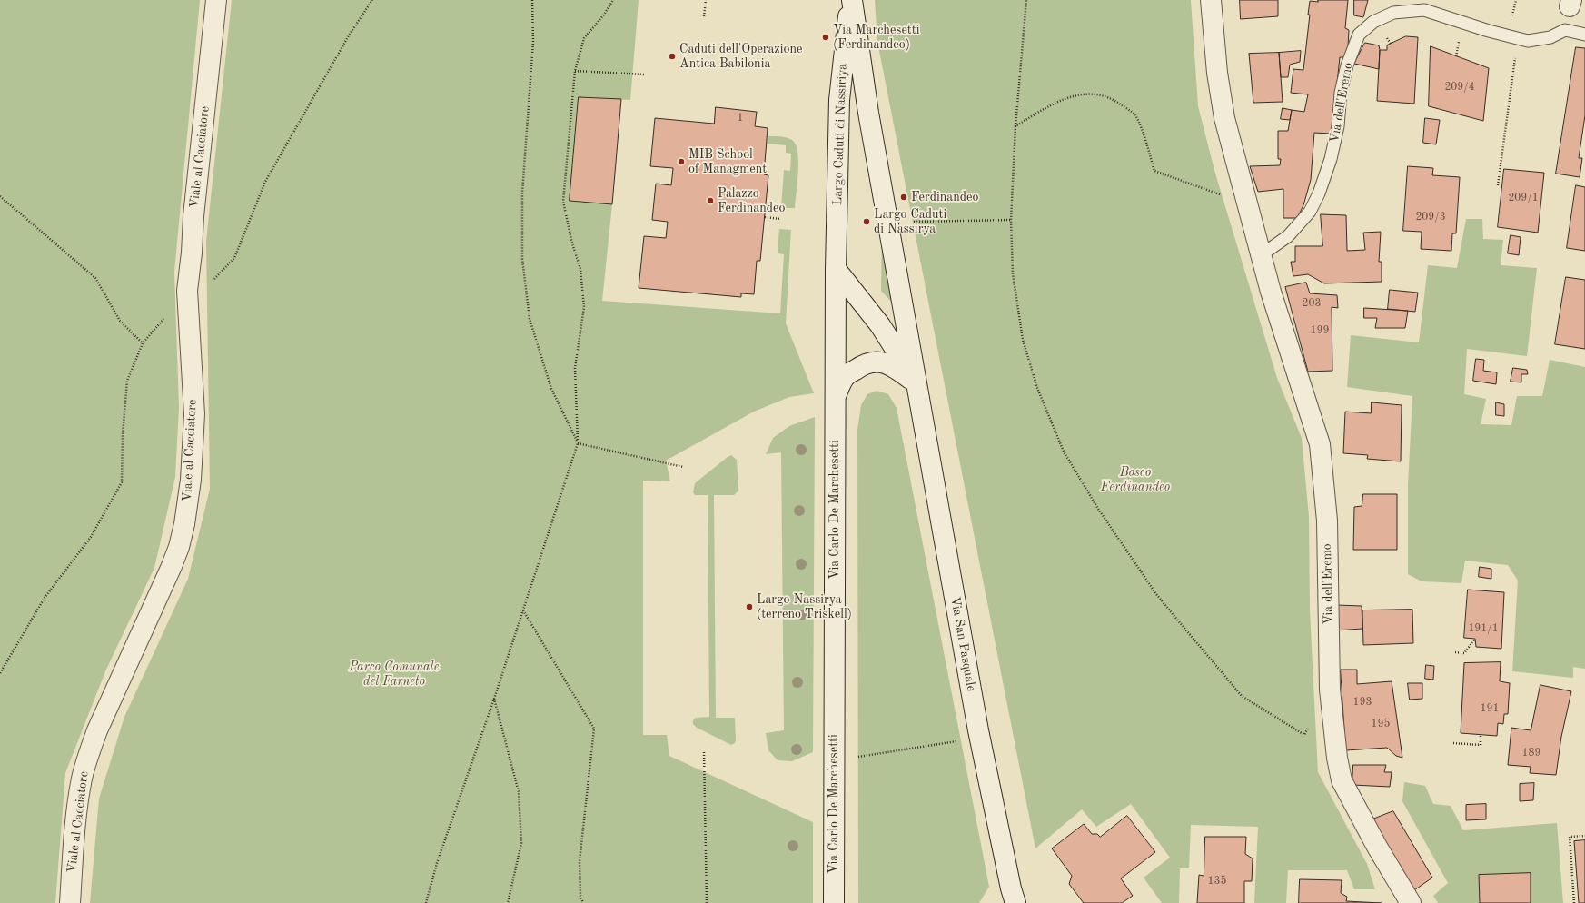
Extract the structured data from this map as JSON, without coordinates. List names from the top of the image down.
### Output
{
  "streets": {
    "street": [
      "Via dell'Eremo",
      "Largo Caduti di Nassiriya",
      "Viale al Cacciatore",
      "Via Carlo De Marchesetti",
      "Via San Pasquale"
    ]
  },
  "crossings": [
    ["Largo Caduti di Nassiriya", "Via Carlo De Marchesetti"],
    ["Largo Caduti di Nassiriya", "Via San Pasquale"]
  ],
  "parks": ["Bosco Ferdinandeo", "Parco Comunale del Farneto"],
  "places": [
    "Via Marchesetti (Ferdinandeo)",
    "Caduti dell'Operazione Antica Babilonia",
    "MIB School of Managment",
    "Ferdinandeo",
    "Palazzo Ferdinandeo",
    "Largo Caduti di Nassirya",
    "Largo Nassirya (terreno Triskell)"
  ],
  "house_numbers": [
    "209/4",
    "1",
    "209/1",
    "209/3",
    "203",
    "199",
    "191/1",
    "193",
    "191",
    "195",
    "189",
    "135"
  ]
}
